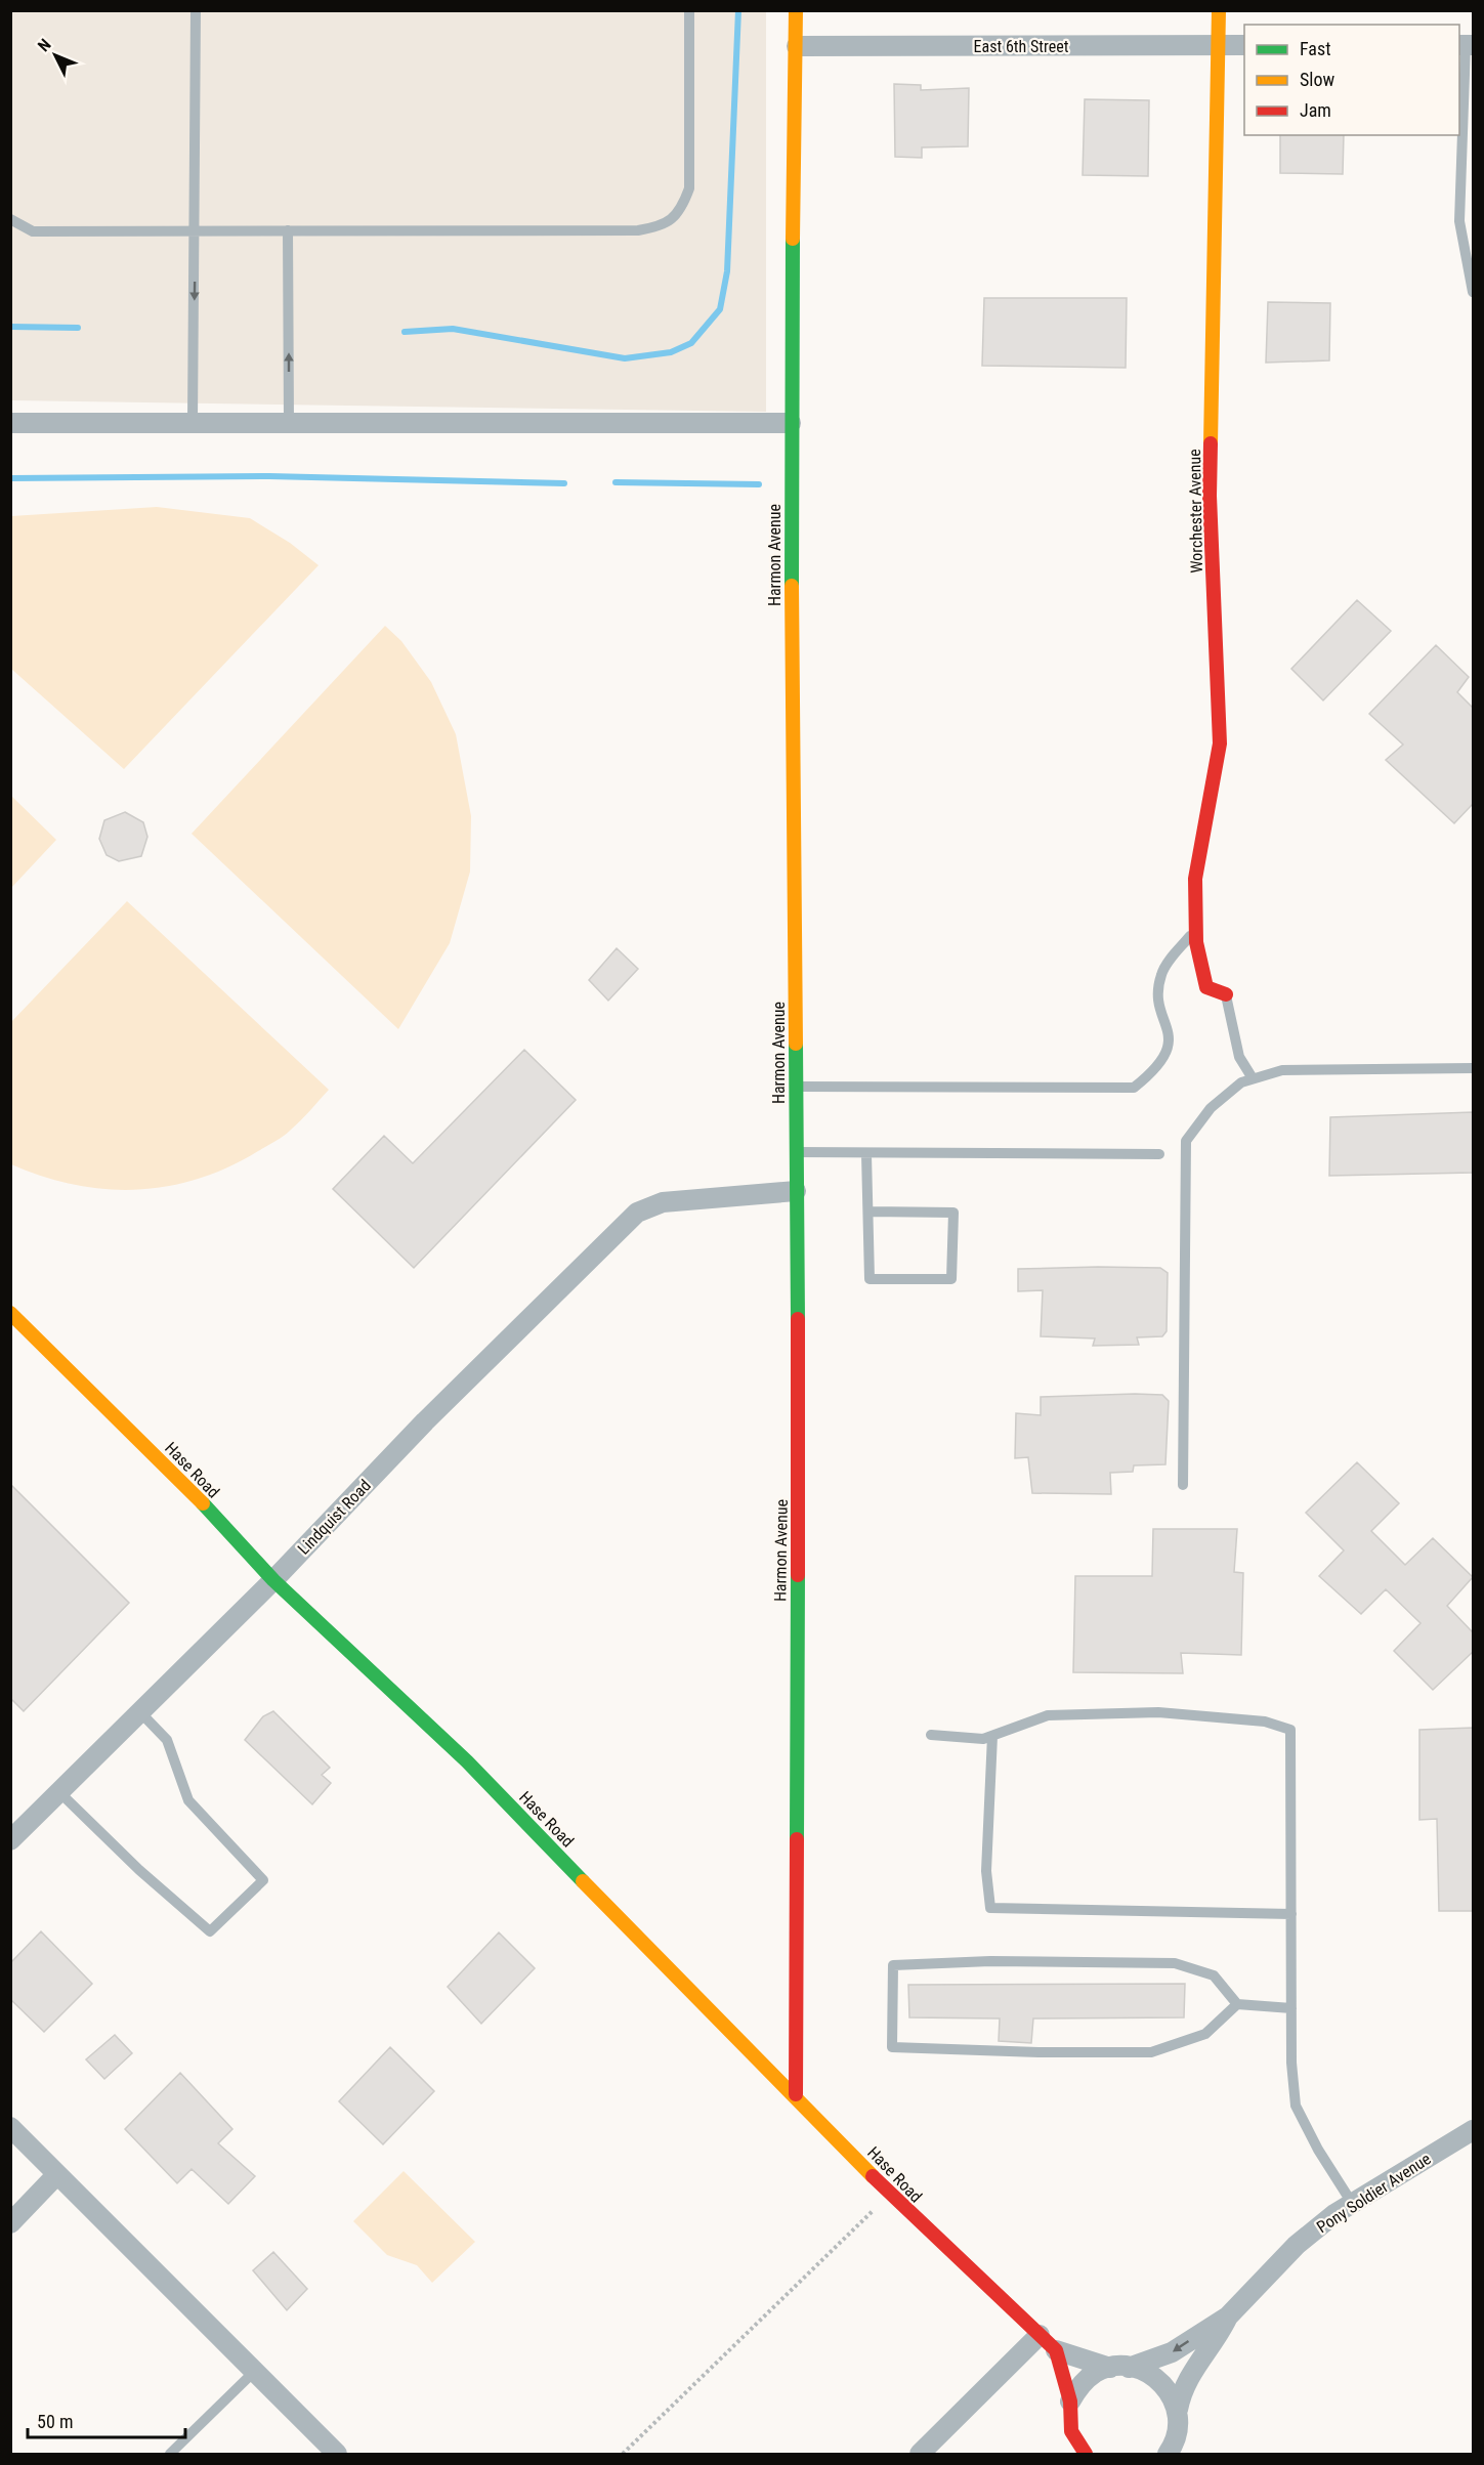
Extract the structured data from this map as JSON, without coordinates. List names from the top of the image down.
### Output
{
  "streets": {
    "street": [
      "East 6th Street",
      "Worchester Avenue",
      "Harmon Avenue",
      "Hase Road",
      "Lindquist Road",
      "Pony Soldier Avenue"
    ]
  },
  "crossings": [
    ["East 6th Street", "Worchester Avenue"],
    ["East 6th Street", "Harmon Avenue"],
    ["Harmon Avenue", "Hase Road"],
    ["Harmon Avenue", "Lindquist Road"],
    ["Hase Road", "Lindquist Road"]
  ],
  "legend": ["Fast", "Slow", "Jam"],
  "scale_bar": "50 m",
  "north": "top left"
}
